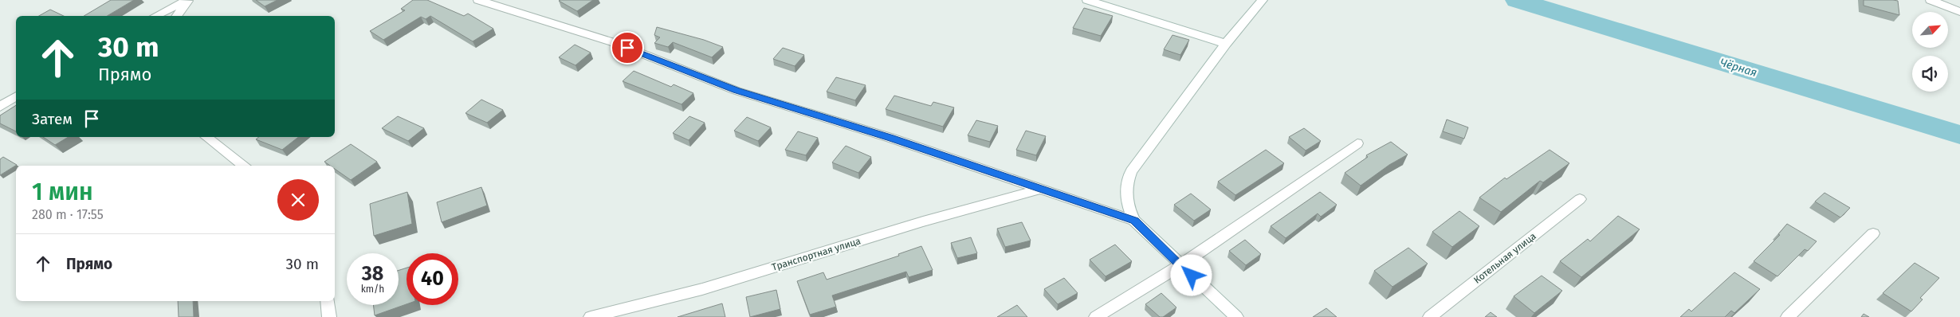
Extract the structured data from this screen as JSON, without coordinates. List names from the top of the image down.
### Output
{
  "streets": {
    "street": ["Транспортная улица", "Котельная улица"]
  },
  "water": ["Чёрная"],
  "north": "top right",
  "page": {
    "turn": ["30 m", "Прямо"],
    "then": "Затем",
    "heading": ["1 мин", "280 m · 17:55"],
    "list": [
      {
        "name": "Прямо",
        "value": "30 m"
      }
    ],
    "speed": "38 km/h",
    "limit": "40"
  }
}
